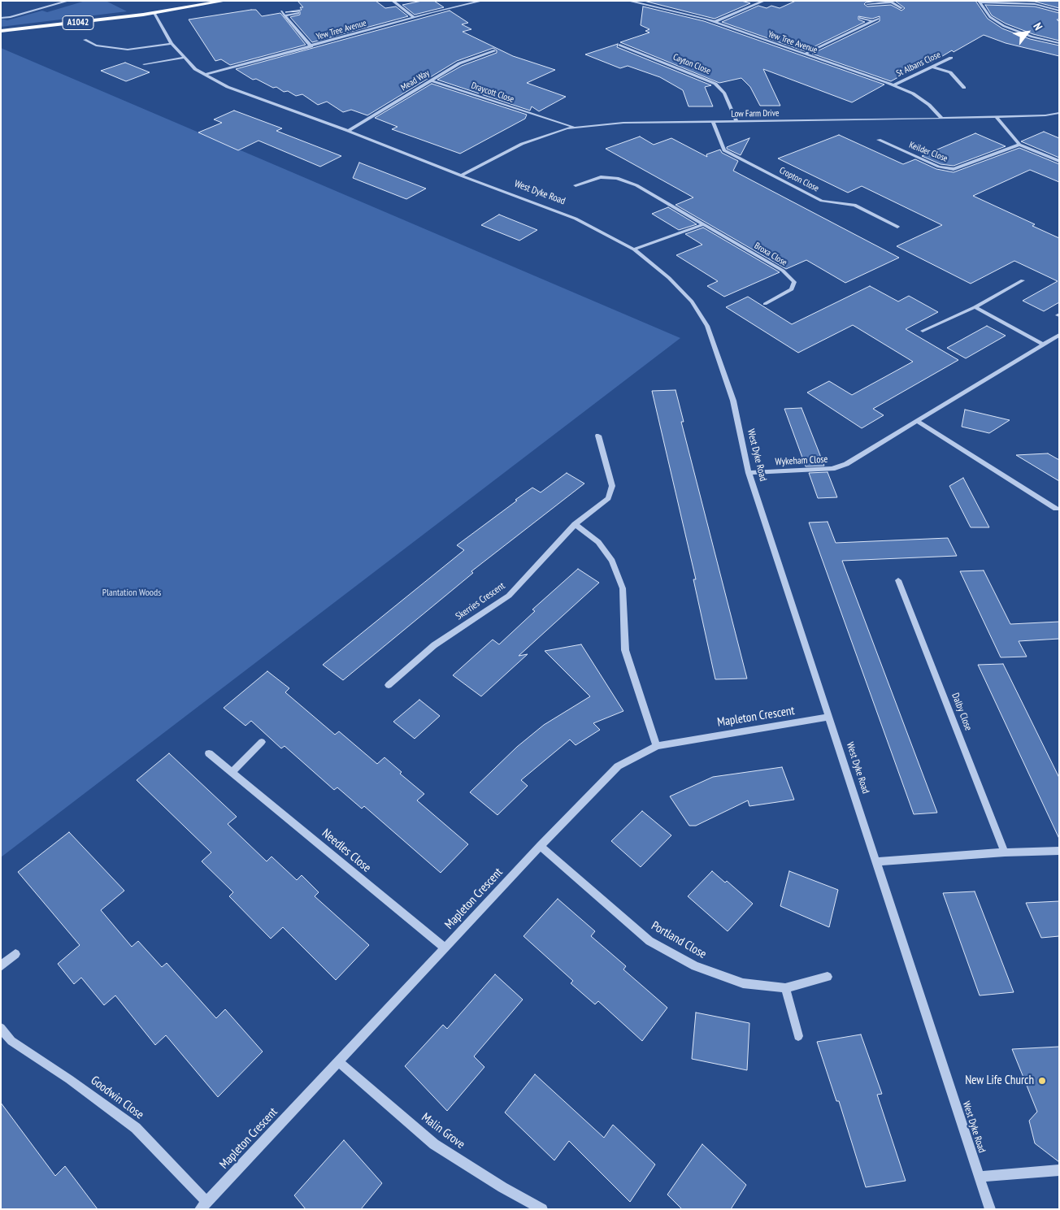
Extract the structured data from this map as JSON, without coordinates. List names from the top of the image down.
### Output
{
  "streets": {
    "main road": ["A1042"],
    "street": [
      "Yew Tree Avenue",
      "Cayton Close",
      "St Albans Close",
      "Mead Way",
      "Draycott Close",
      "Low Farm Drive",
      "Keilder Close",
      "Cropton Close",
      "West Dyke Road",
      "Broxa Close",
      "Wykeham Close",
      "Skerries Crescent",
      "Dalby Close",
      "Mapleton Crescent",
      "Needles Close",
      "Portland Close",
      "Goodwin Close",
      "Malin Grove"
    ]
  },
  "crossings": [
    ["A1042", "West Dyke Road"],
    ["Yew Tree Avenue", "St Albans Close"],
    ["Yew Tree Avenue", "Low Farm Drive"],
    ["Yew Tree Avenue", "West Dyke Road"],
    ["Cayton Close", "Low Farm Drive"],
    ["Mead Way", "Draycott Close"],
    ["Mead Way", "West Dyke Road"],
    ["Draycott Close", "Low Farm Drive"],
    ["Low Farm Drive", "Cropton Close"],
    ["Low Farm Drive", "West Dyke Road"],
    ["West Dyke Road", "Wykeham Close"],
    ["West Dyke Road", "Mapleton Crescent"],
    ["Mapleton Crescent", "Needles Close"],
    ["Mapleton Crescent", "Portland Close"],
    ["Mapleton Crescent", "Goodwin Close"],
    ["Mapleton Crescent", "Malin Grove"]
  ],
  "parks": ["Plantation Woods"],
  "places": ["New Life Church"],
  "north": "top right"
}
